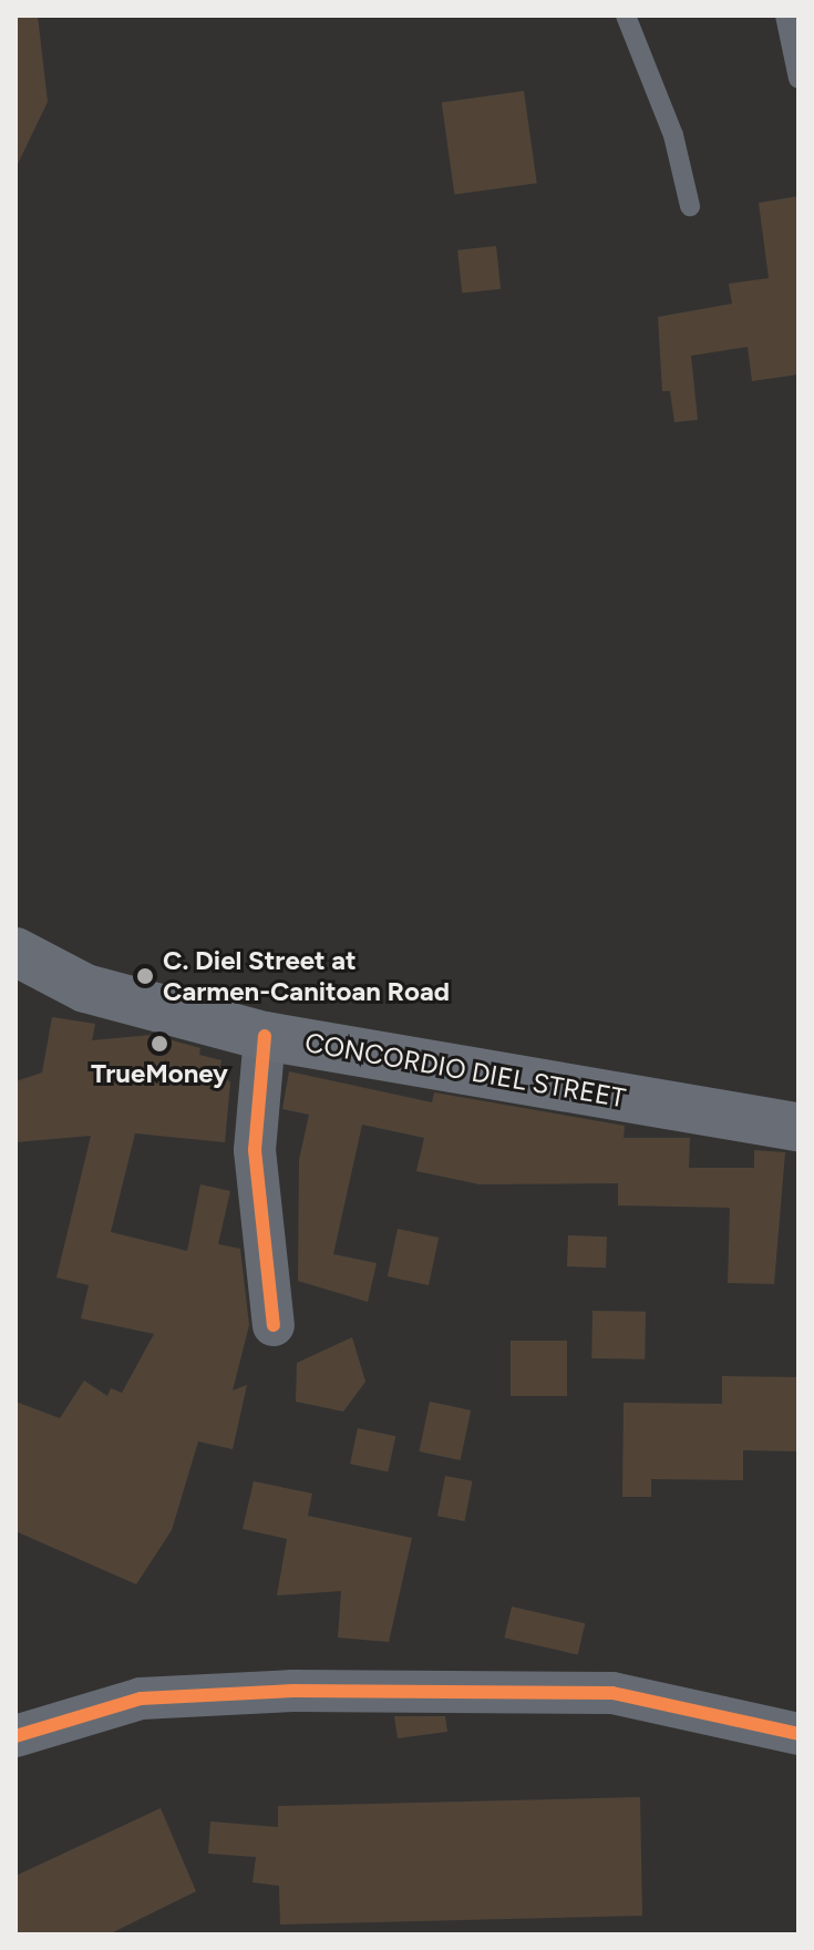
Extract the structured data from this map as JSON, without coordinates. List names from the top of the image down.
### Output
{
  "streets": {
    "main road": ["CONCORDIO DIEL STREET"]
  },
  "places": ["C. Diel Street at Carmen-Canitoan Road", "TrueMoney"]
}
